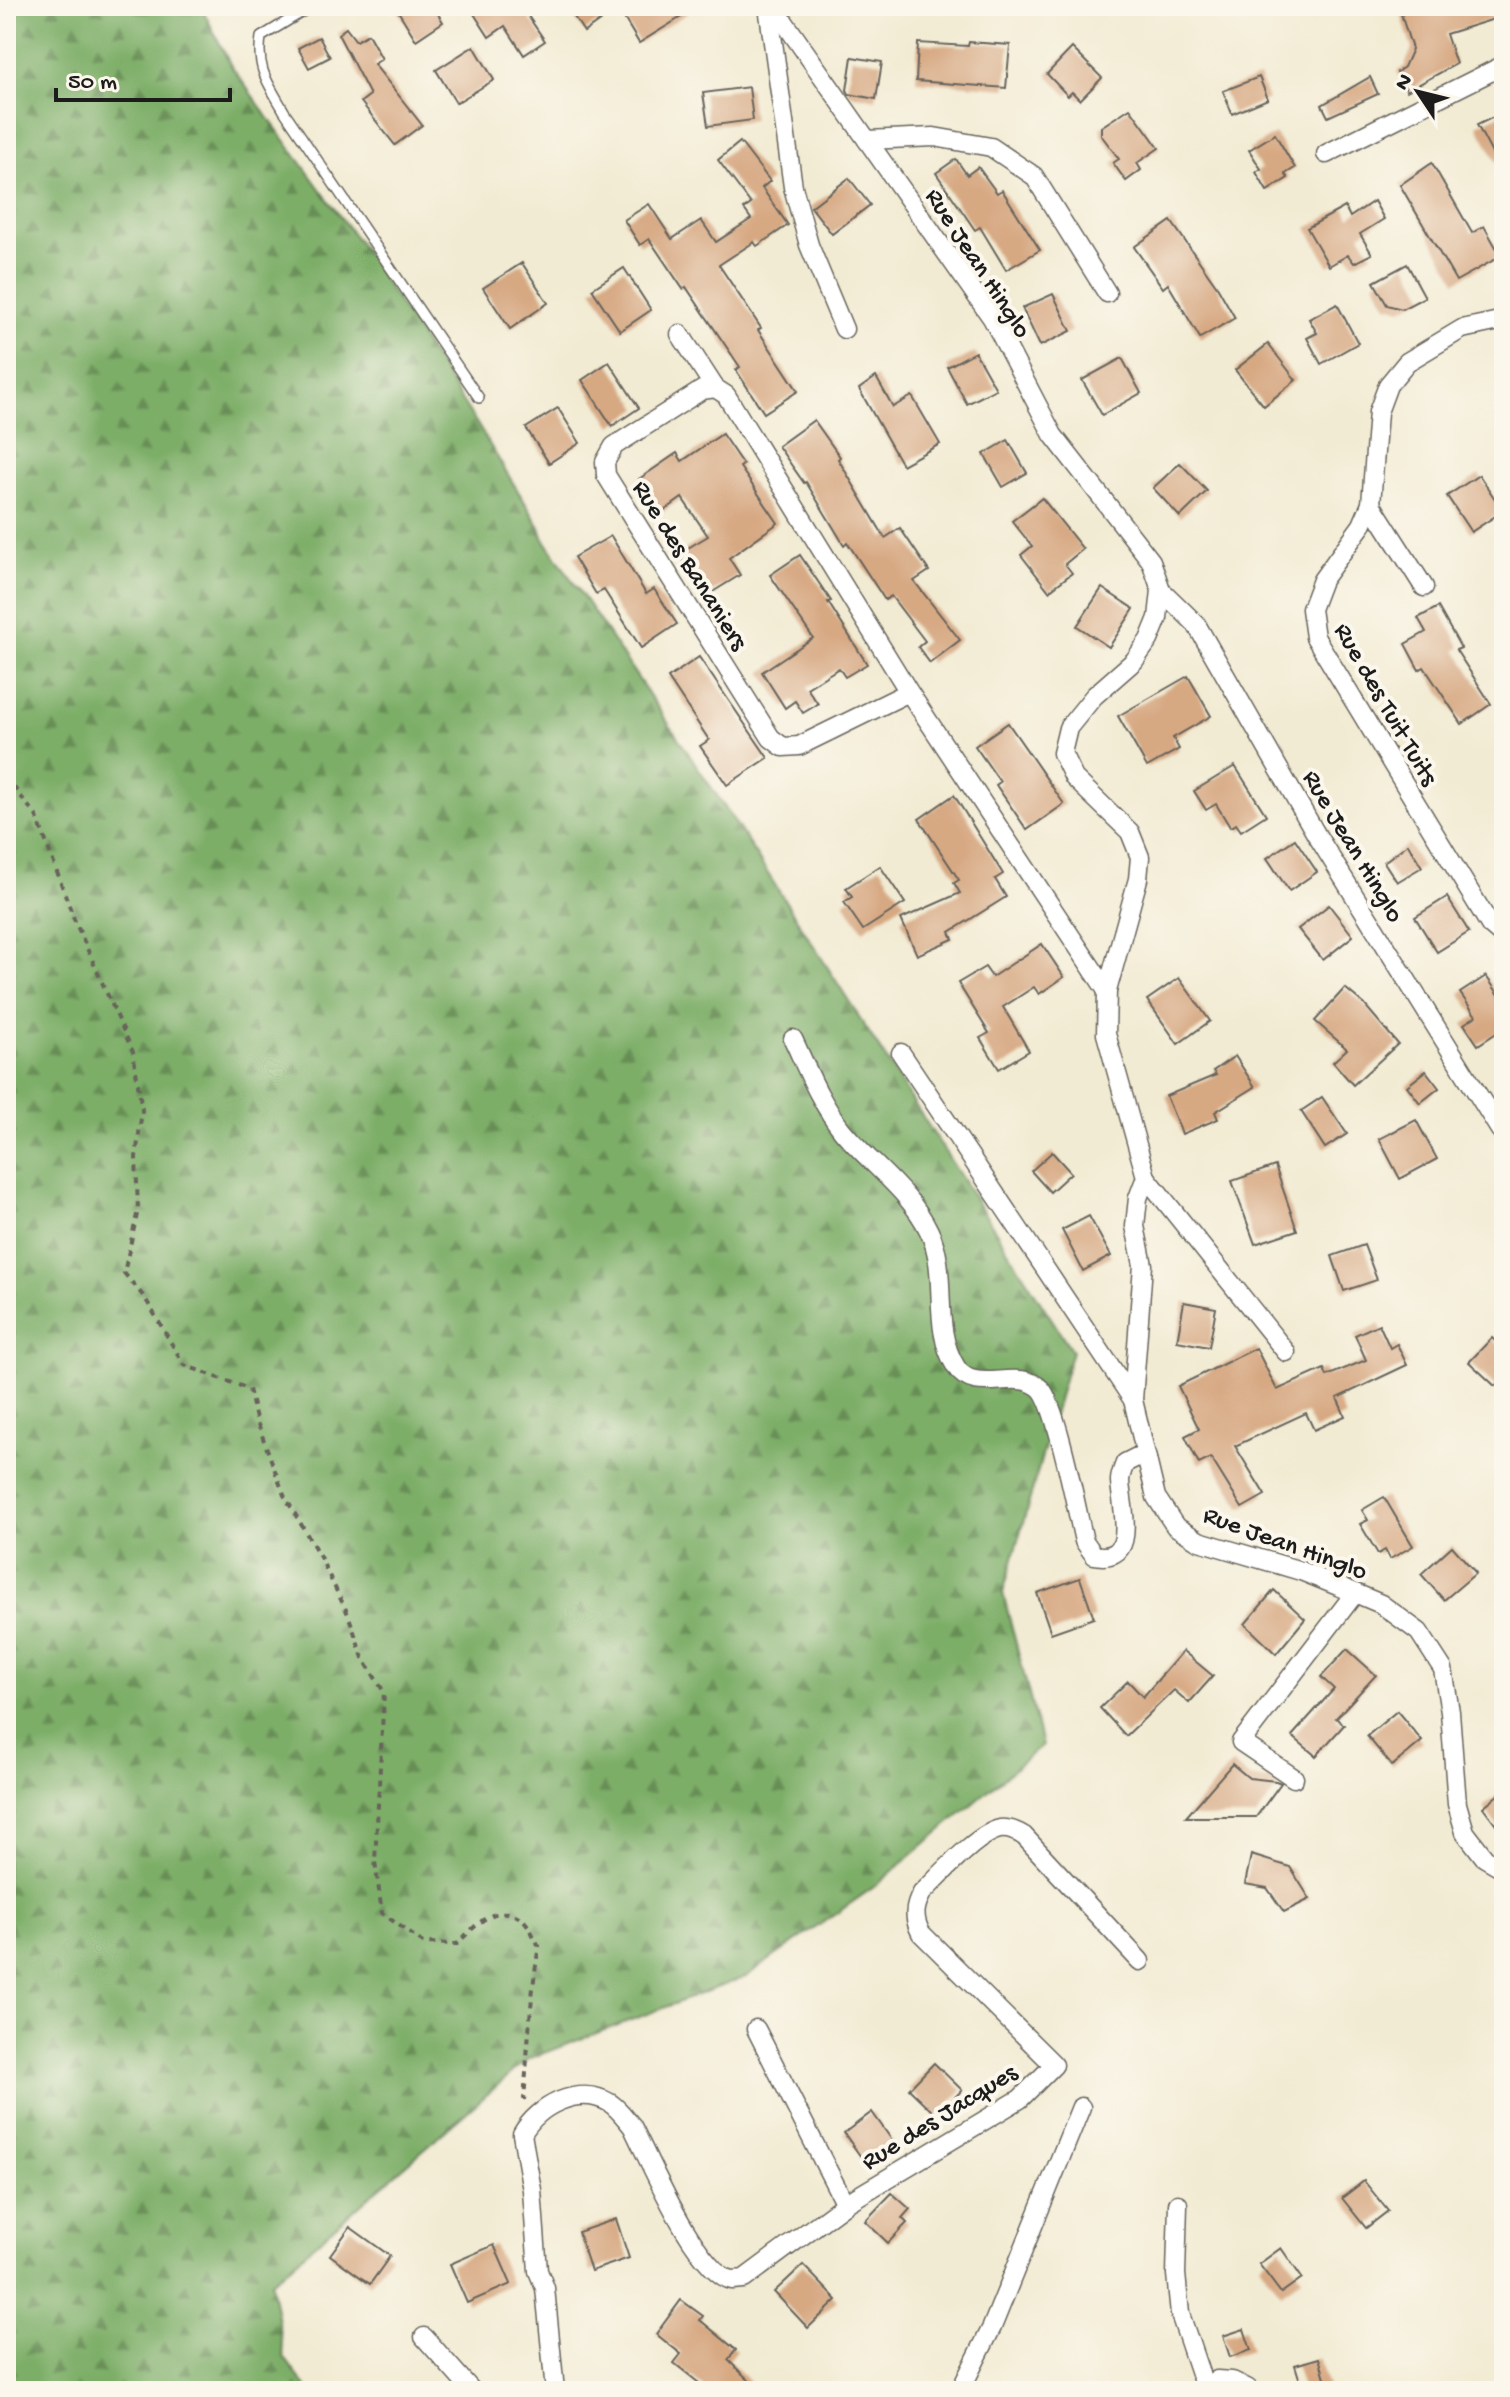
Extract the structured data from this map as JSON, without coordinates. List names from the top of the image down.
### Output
{
  "streets": {
    "street": [
      "Rue Jean Hinglo",
      "Rue des Bananiers",
      "Rue des Tuit Tuits",
      "Rue des Jacques"
    ]
  },
  "scale_bar": "50 m",
  "north": "top left"
}
